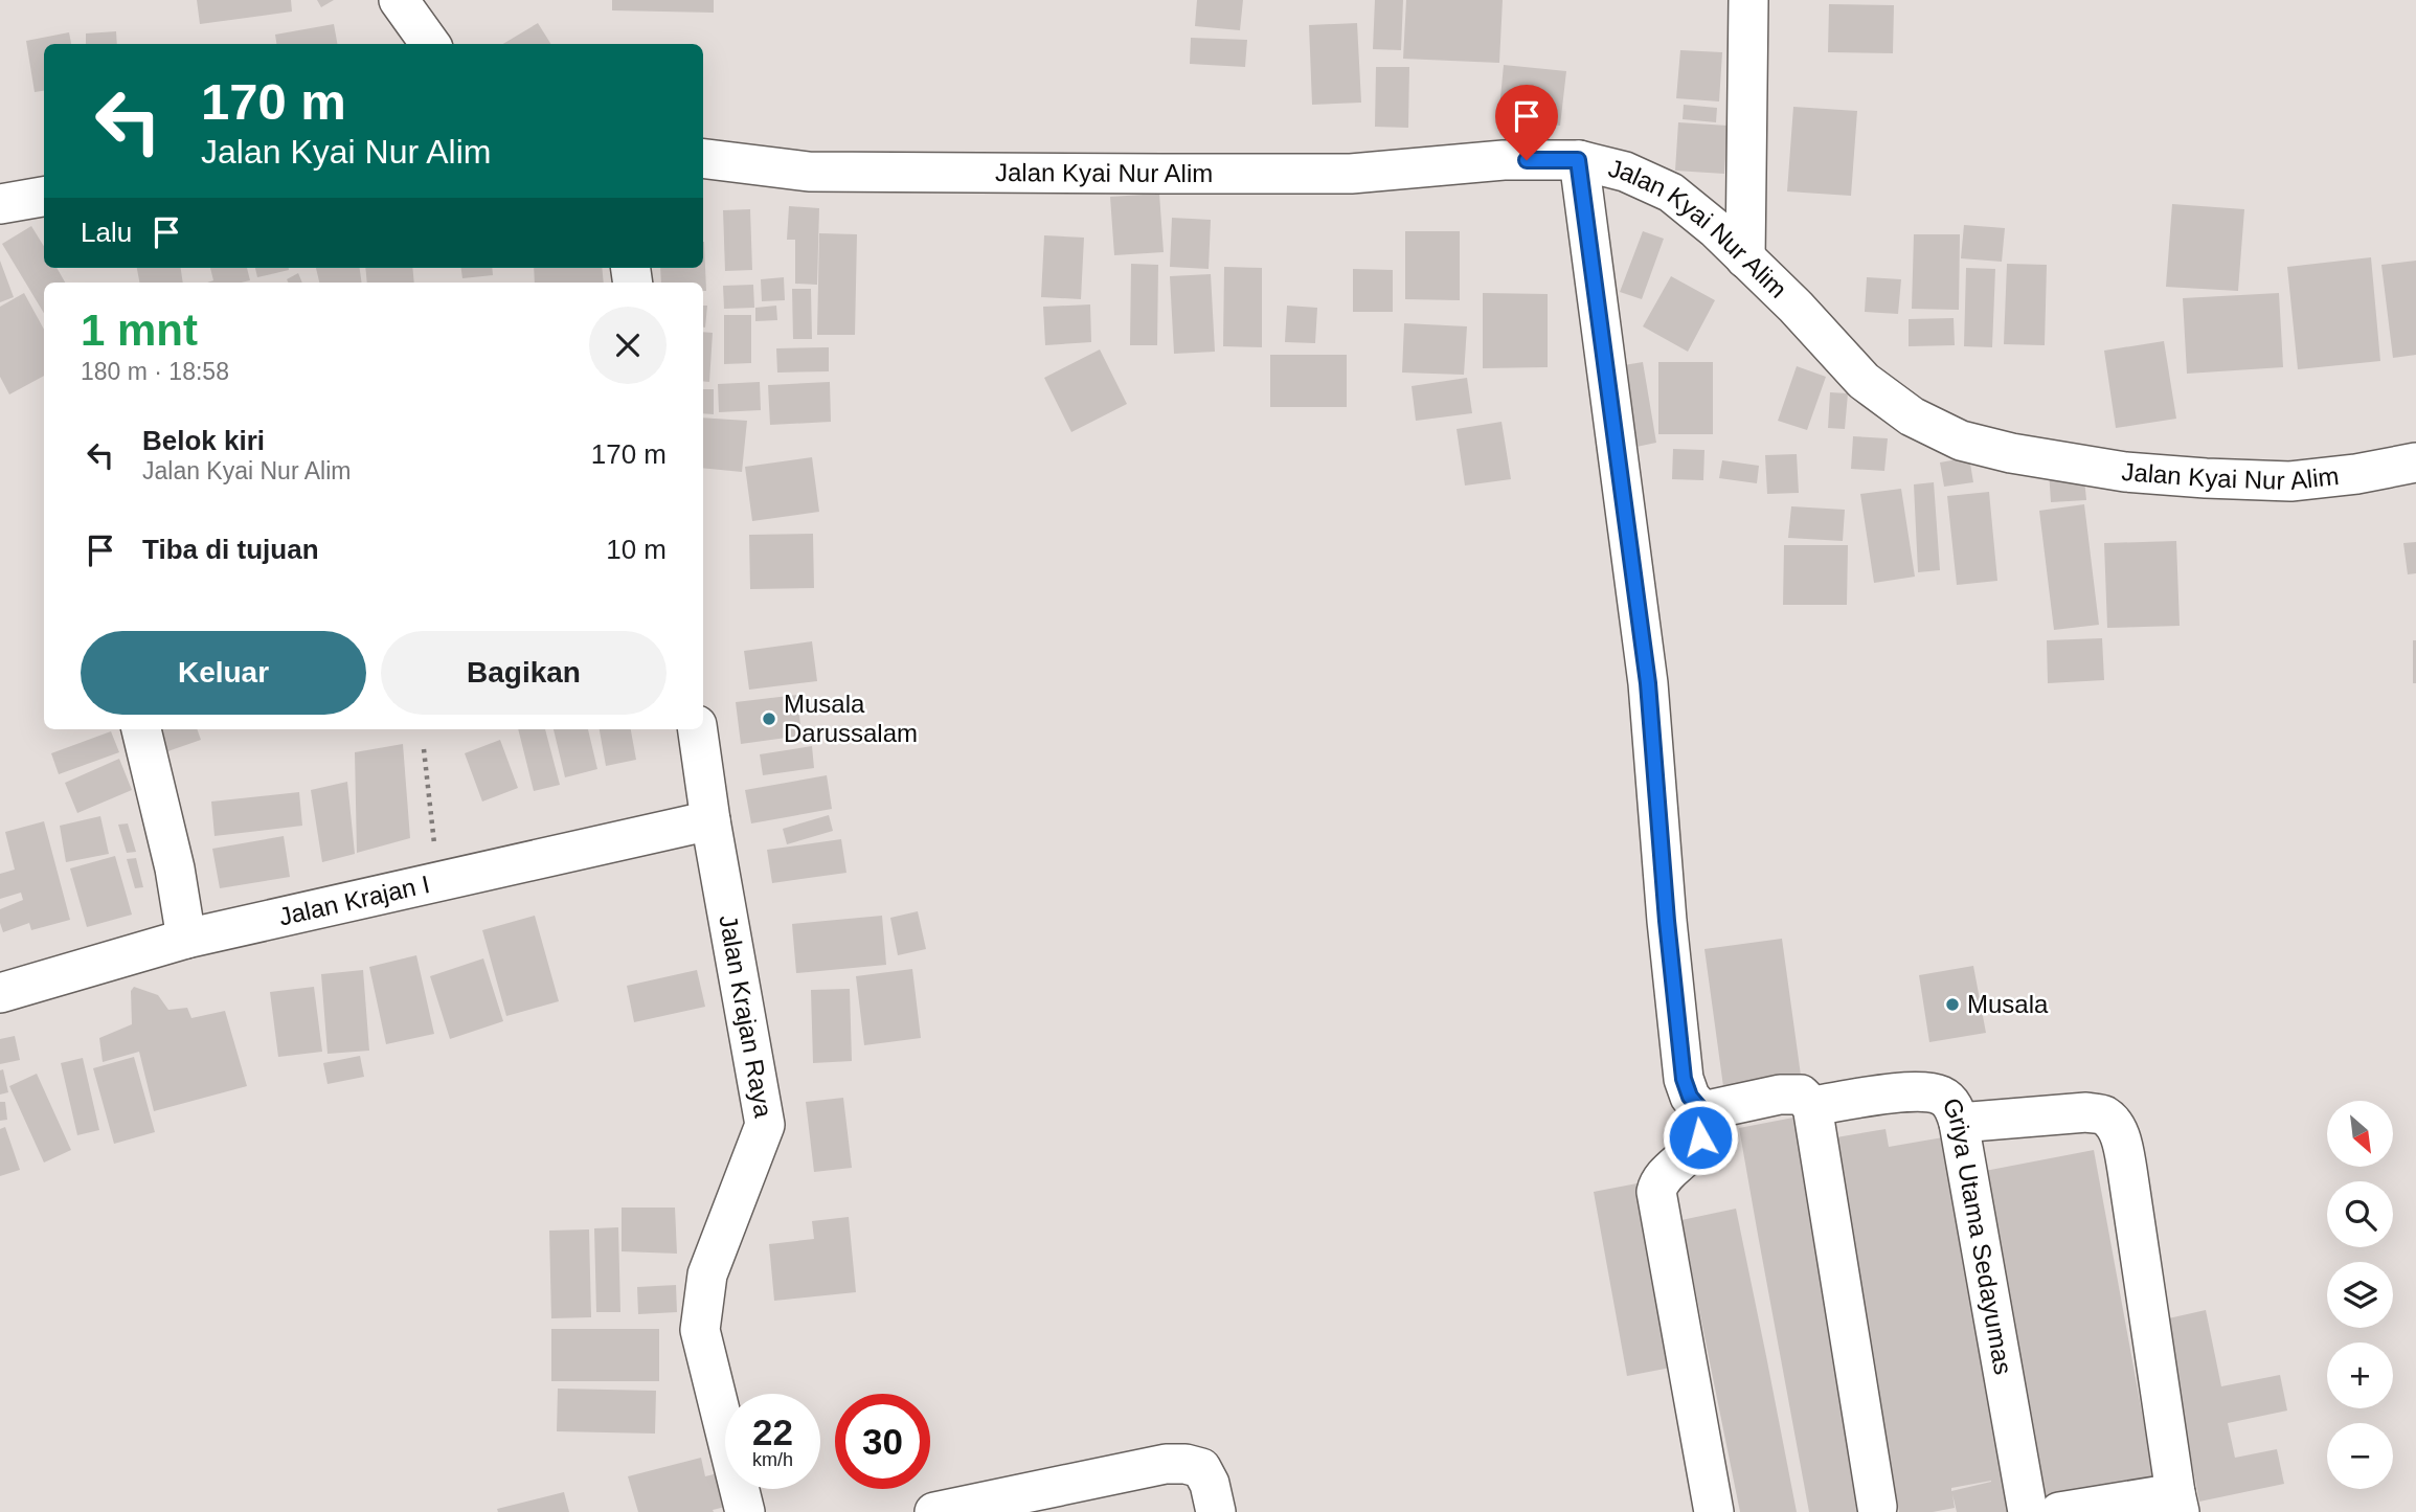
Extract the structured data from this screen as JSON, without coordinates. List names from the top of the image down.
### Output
{
  "streets": {
    "street": [
      "Jalan Kyai Nur Alim",
      "Jalan Krajan I",
      "Jalan Krajan Raya",
      "Griya Utama Sedayumas"
    ]
  },
  "crossings": [
    ["Jalan Krajan I", "Jalan Krajan Raya"]
  ],
  "places": ["Musala Darussalam", "Musala"],
  "north": "bottom right",
  "page": {
    "turn": ["170 m", "Jalan Kyai Nur Alim"],
    "then": "Lalu",
    "heading": ["1 mnt", "180 m · 18:58"],
    "list": [
      {
        "name": "Belok kiri",
        "note": "Jalan Kyai Nur Alim",
        "value": "170 m"
      },
      {
        "name": "Tiba di tujuan",
        "value": "10 m"
      }
    ],
    "buttons": ["Keluar", "Bagikan"],
    "map_buttons": ["+", "−"],
    "speed": "22 km/h",
    "limit": "30"
  }
}
